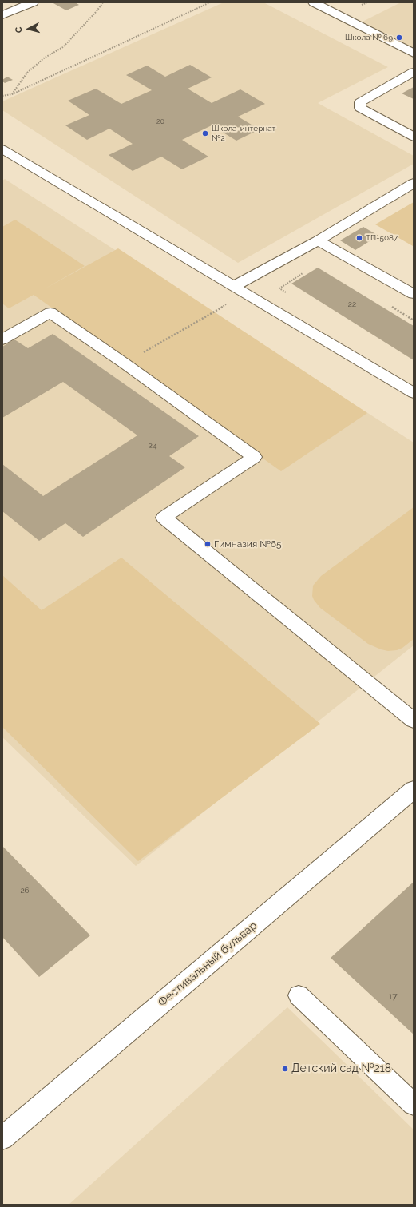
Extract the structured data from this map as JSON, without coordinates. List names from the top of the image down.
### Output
{
  "streets": {
    "street": ["Фестивальный бульвар"]
  },
  "places": [
    "Школа № 69",
    "Школа-интернат №2",
    "ТП-5087",
    "Гимназия №65",
    "Детский сад №218"
  ],
  "house_numbers": [
    "20",
    "22",
    "24",
    "26",
    "17"
  ],
  "north": "left"
}
